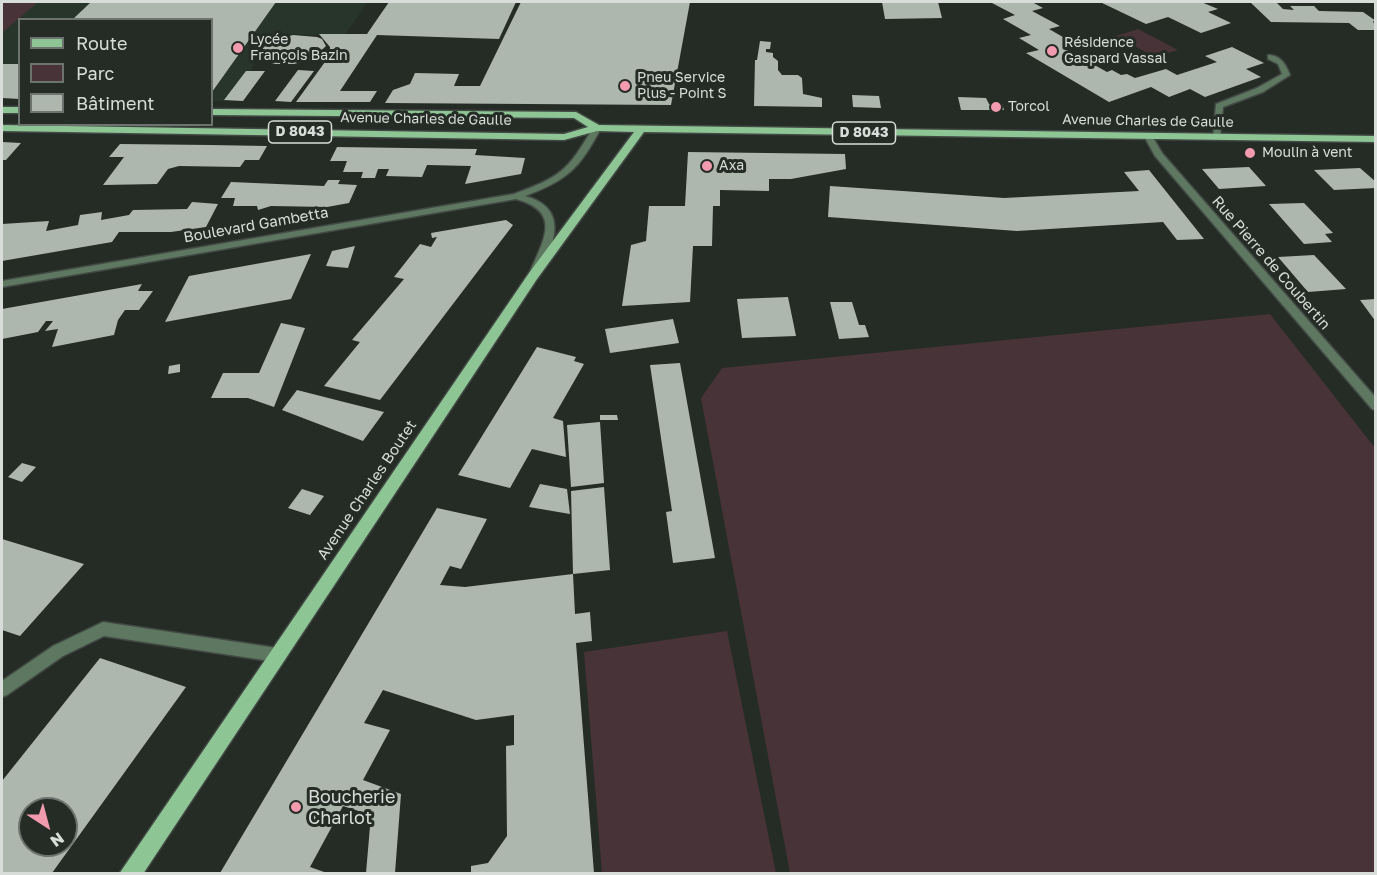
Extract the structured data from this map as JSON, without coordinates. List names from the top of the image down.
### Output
{
  "streets": {
    "main road": ["Avenue Charles de Gaulle", "D 8043", "Avenue Charles Boutet"],
    "street": ["Boulevard Gambetta", "Rue Pierre de Coubertin"]
  },
  "crossings": [
    ["Avenue Charles de Gaulle", "Boulevard Gambetta"],
    ["Avenue Charles de Gaulle", "Rue Pierre de Coubertin"],
    ["Avenue Charles de Gaulle", "Avenue Charles Boutet"],
    ["Boulevard Gambetta", "Avenue Charles Boutet"]
  ],
  "places": [
    "Lycée François Bazin",
    "Résidence Gaspard Vassal",
    "Pneu Service Plus - Point S",
    "Torcol",
    "Moulin à vent",
    "Axa",
    "Boucherie Charlot"
  ],
  "legend": ["Route", "Parc", "Bâtiment"],
  "north": "bottom right"
}
